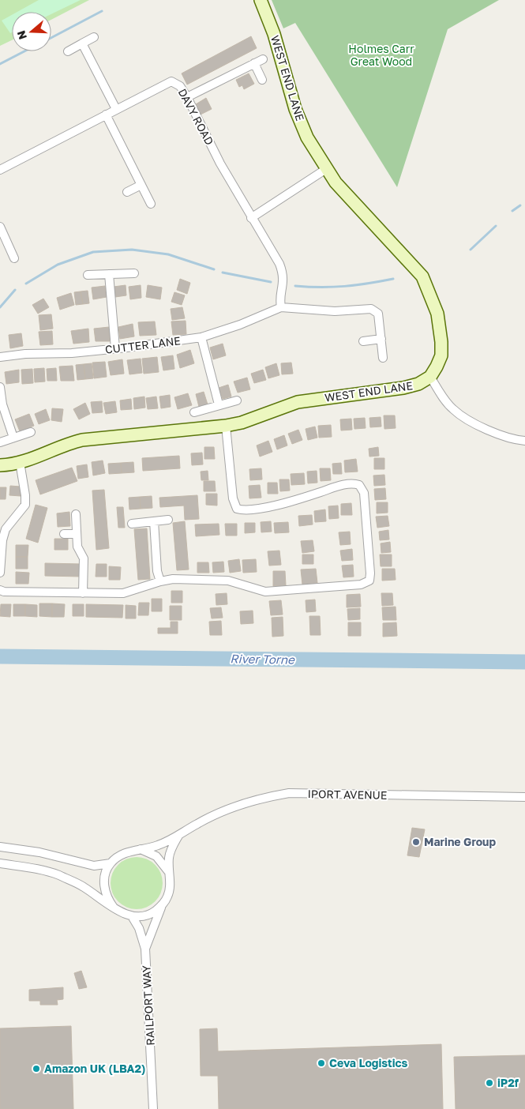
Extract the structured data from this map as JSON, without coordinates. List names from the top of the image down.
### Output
{
  "streets": {
    "street": [
      "WEST END LANE",
      "DAVY ROAD",
      "CUTTER LANE",
      "IPORT AVENUE",
      "RAILPORT WAY"
    ]
  },
  "crossings": [
    ["DAVY ROAD", "CUTTER LANE"],
    ["IPORT AVENUE", "RAILPORT WAY"]
  ],
  "water": ["River Torne"],
  "parks": ["Holmes Carr Great Wood"],
  "places": [
    "Marine Group",
    "Ceva Logistics",
    "Amazon UK (LBA2)",
    "iP2f"
  ],
  "north": "left"
}
